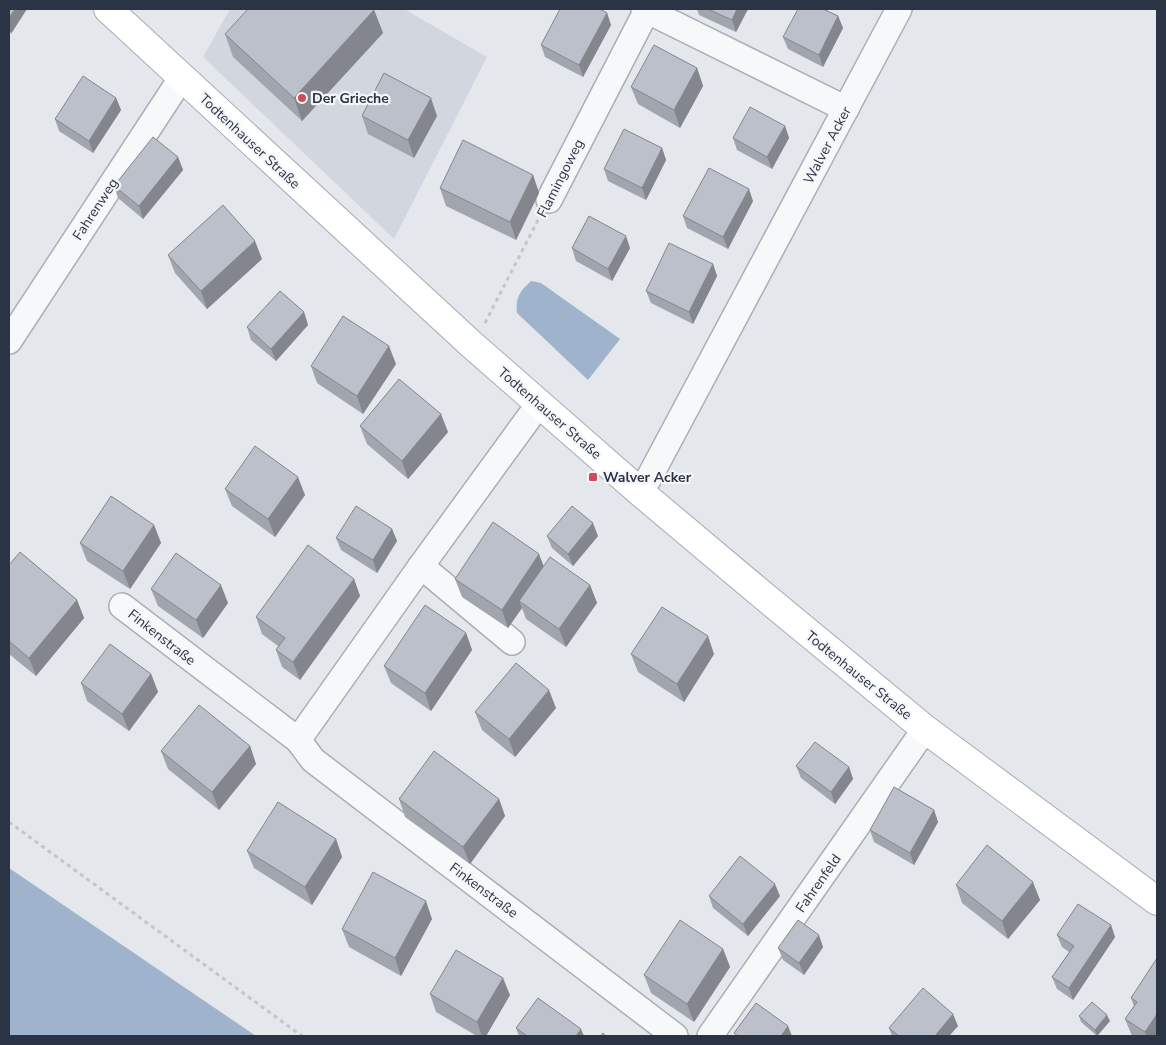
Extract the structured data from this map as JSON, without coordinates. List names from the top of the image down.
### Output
{
  "streets": {
    "main road": ["Todtenhauser Straße"],
    "street": [
      "Walver Acker",
      "Flamingoweg",
      "Fahrenweg",
      "Finkenstraße",
      "Fahrenfeld"
    ]
  },
  "crossings": [
    ["Todtenhauser Straße", "Walver Acker"],
    ["Todtenhauser Straße", "Flamingoweg"],
    ["Todtenhauser Straße", "Fahrenweg"],
    ["Todtenhauser Straße", "Fahrenfeld"],
    ["Walver Acker", "Flamingoweg"]
  ],
  "places": {
    "other": ["Der Grieche"],
    "transit": ["Walver Acker"]
  }
}
